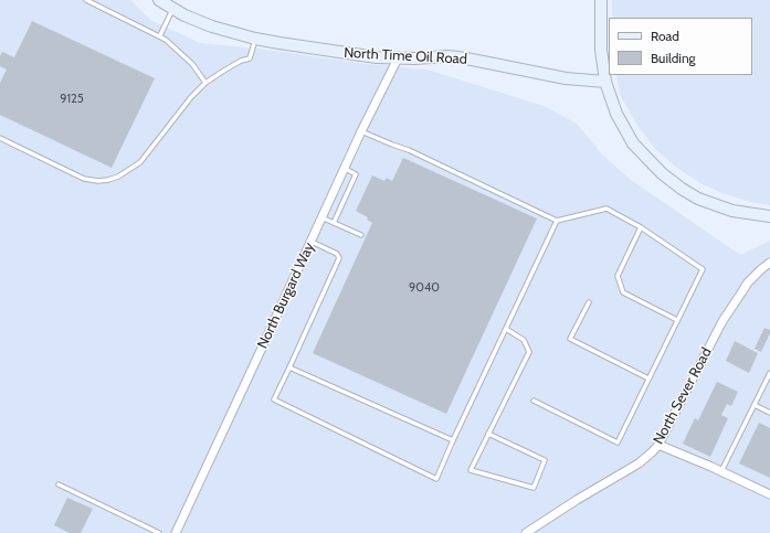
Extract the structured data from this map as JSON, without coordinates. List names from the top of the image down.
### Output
{
  "streets": {
    "street": ["North Time Oil Road", "North Burgard Way", "North Sever Road"]
  },
  "crossings": [
    ["North Time Oil Road", "North Burgard Way"]
  ],
  "house_numbers": ["9125", "9040"],
  "legend": ["Road", "Building"]
}
